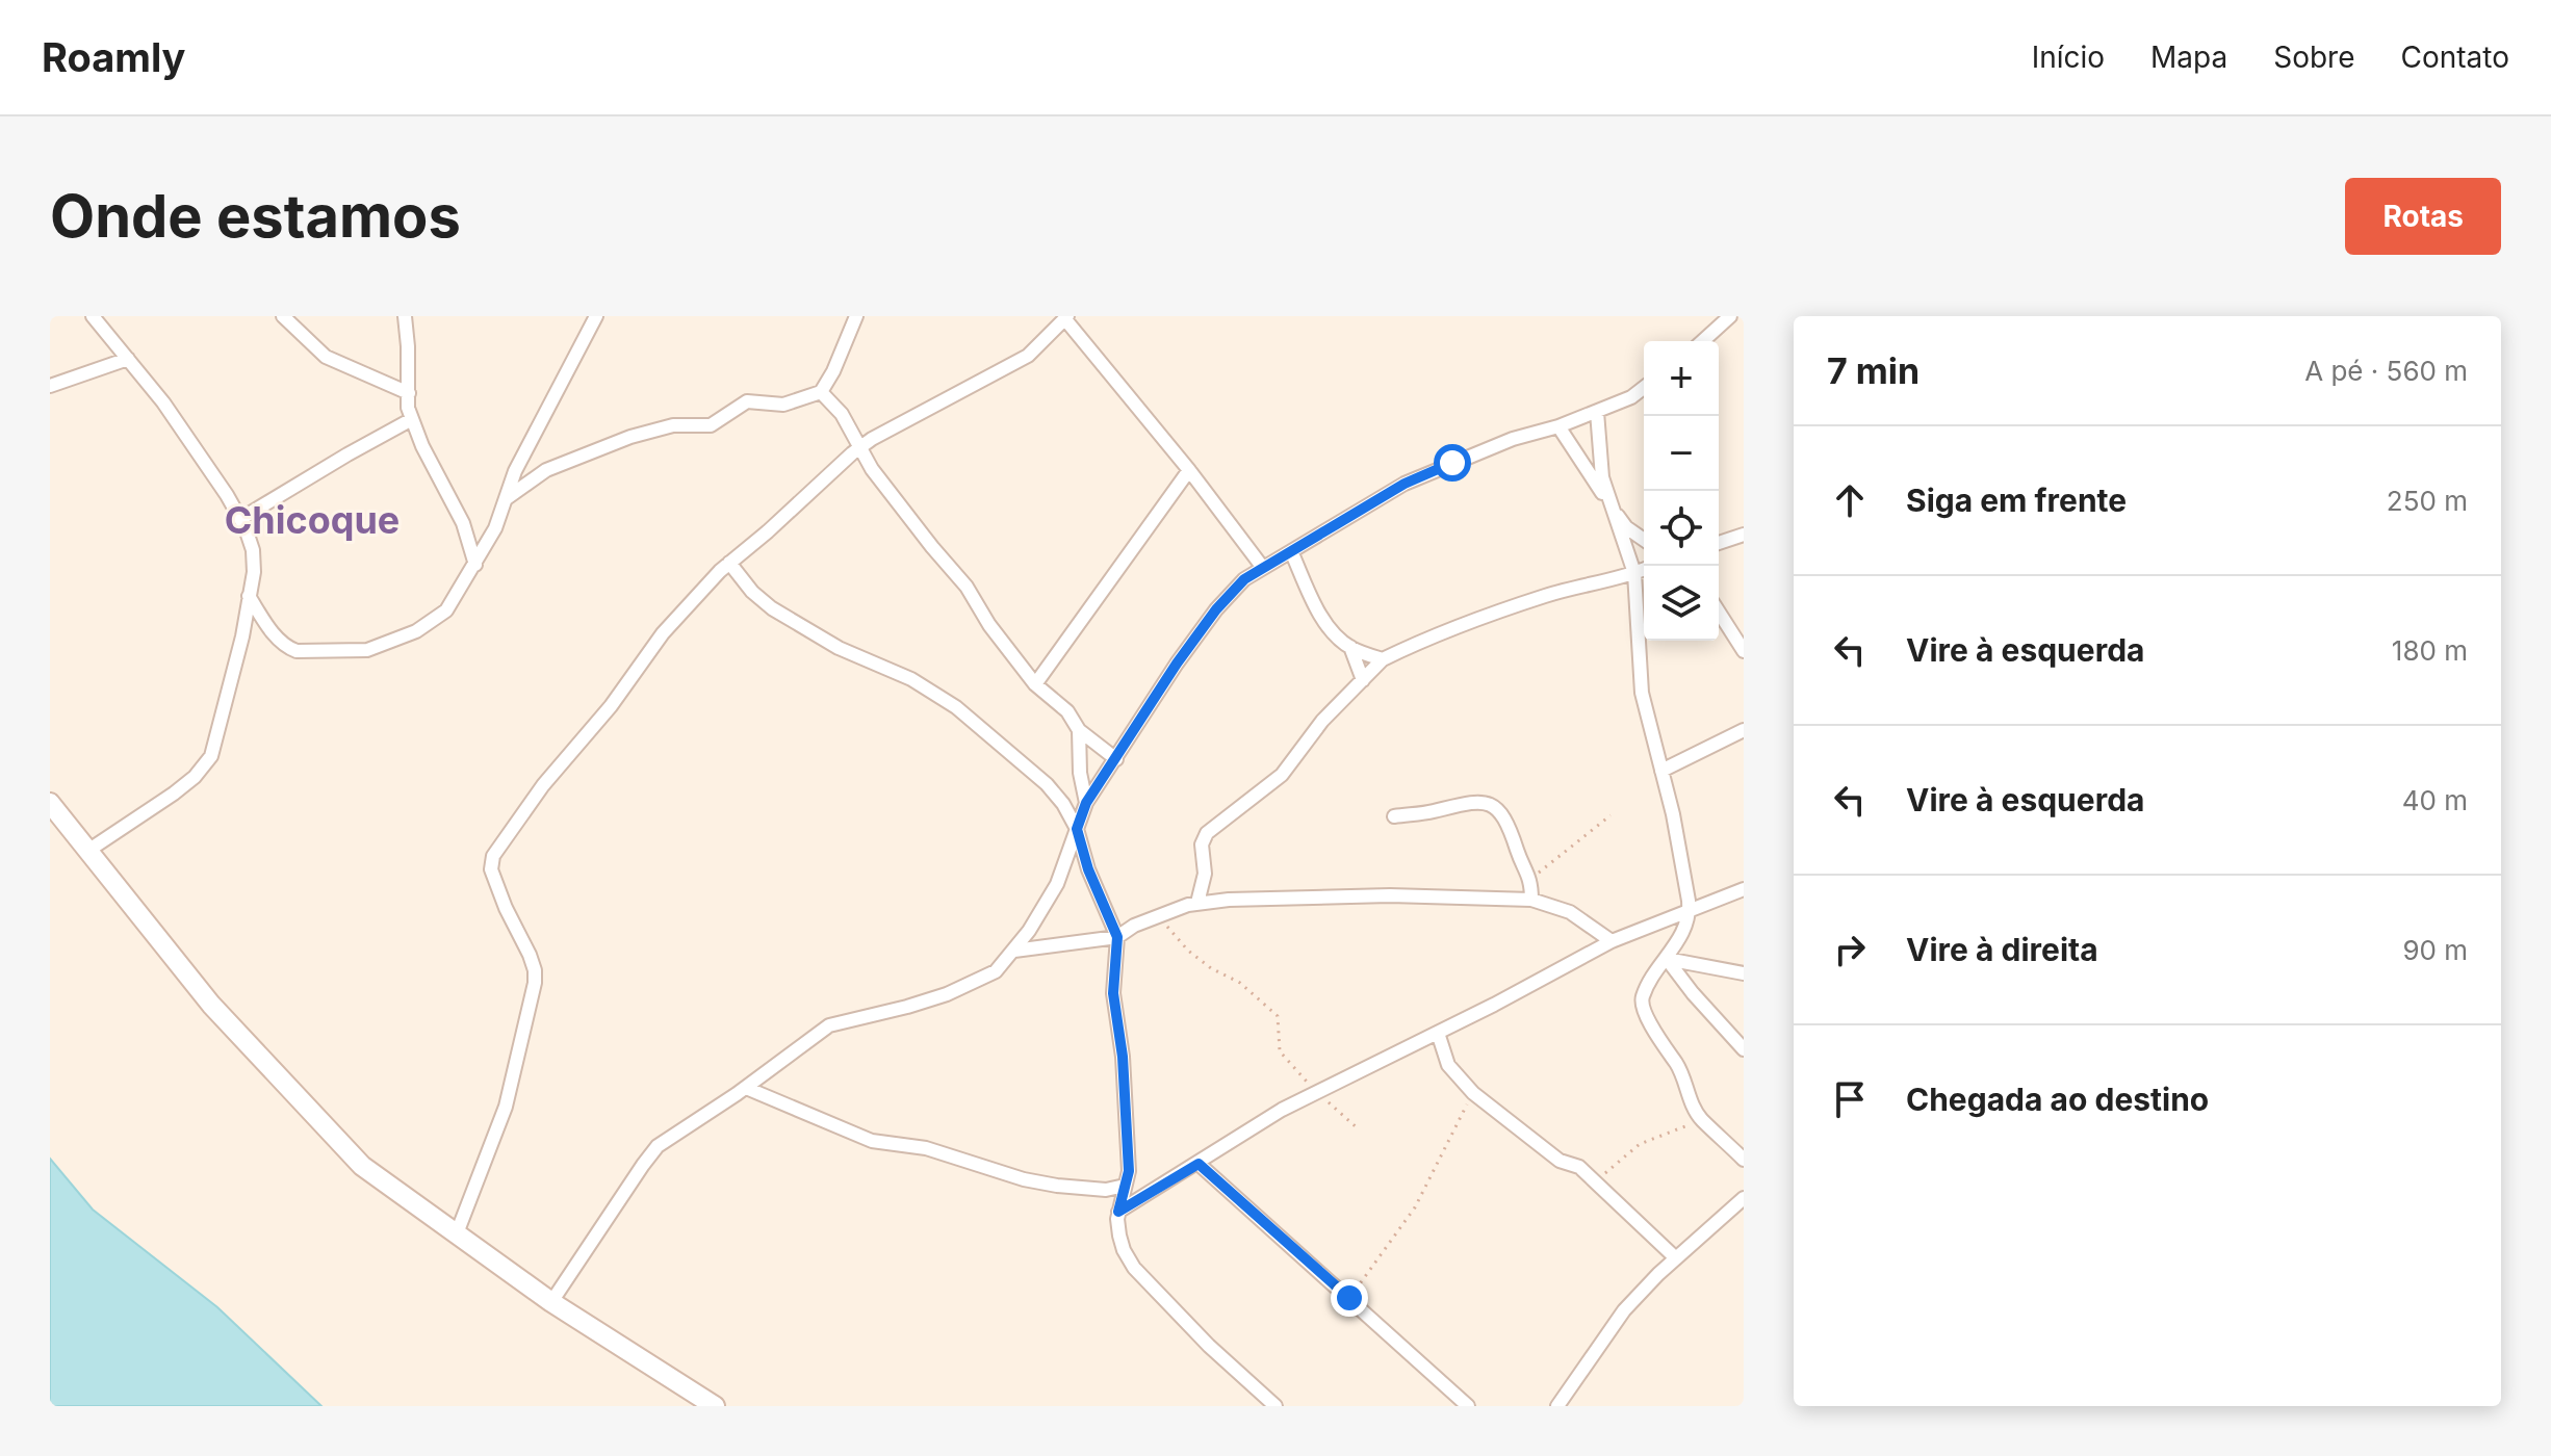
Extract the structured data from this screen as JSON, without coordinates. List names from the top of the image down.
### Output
{
  "districts": ["Chicoque"],
  "page": {
    "header": "Roamly",
    "nav": [
      "Início",
      "Mapa",
      "Sobre",
      "Contato"
    ],
    "buttons": "Rotas",
    "title": "Onde estamos",
    "heading": ["7 min", "A pé · 560 m"],
    "map_buttons": ["+", "−"],
    "list": [
      ["Siga em frente", "250 m"],
      ["Vire à esquerda", "180 m"],
      ["Vire à esquerda", "40 m"],
      ["Vire à direita", "90 m"],
      "Chegada ao destino"
    ]
  }
}
